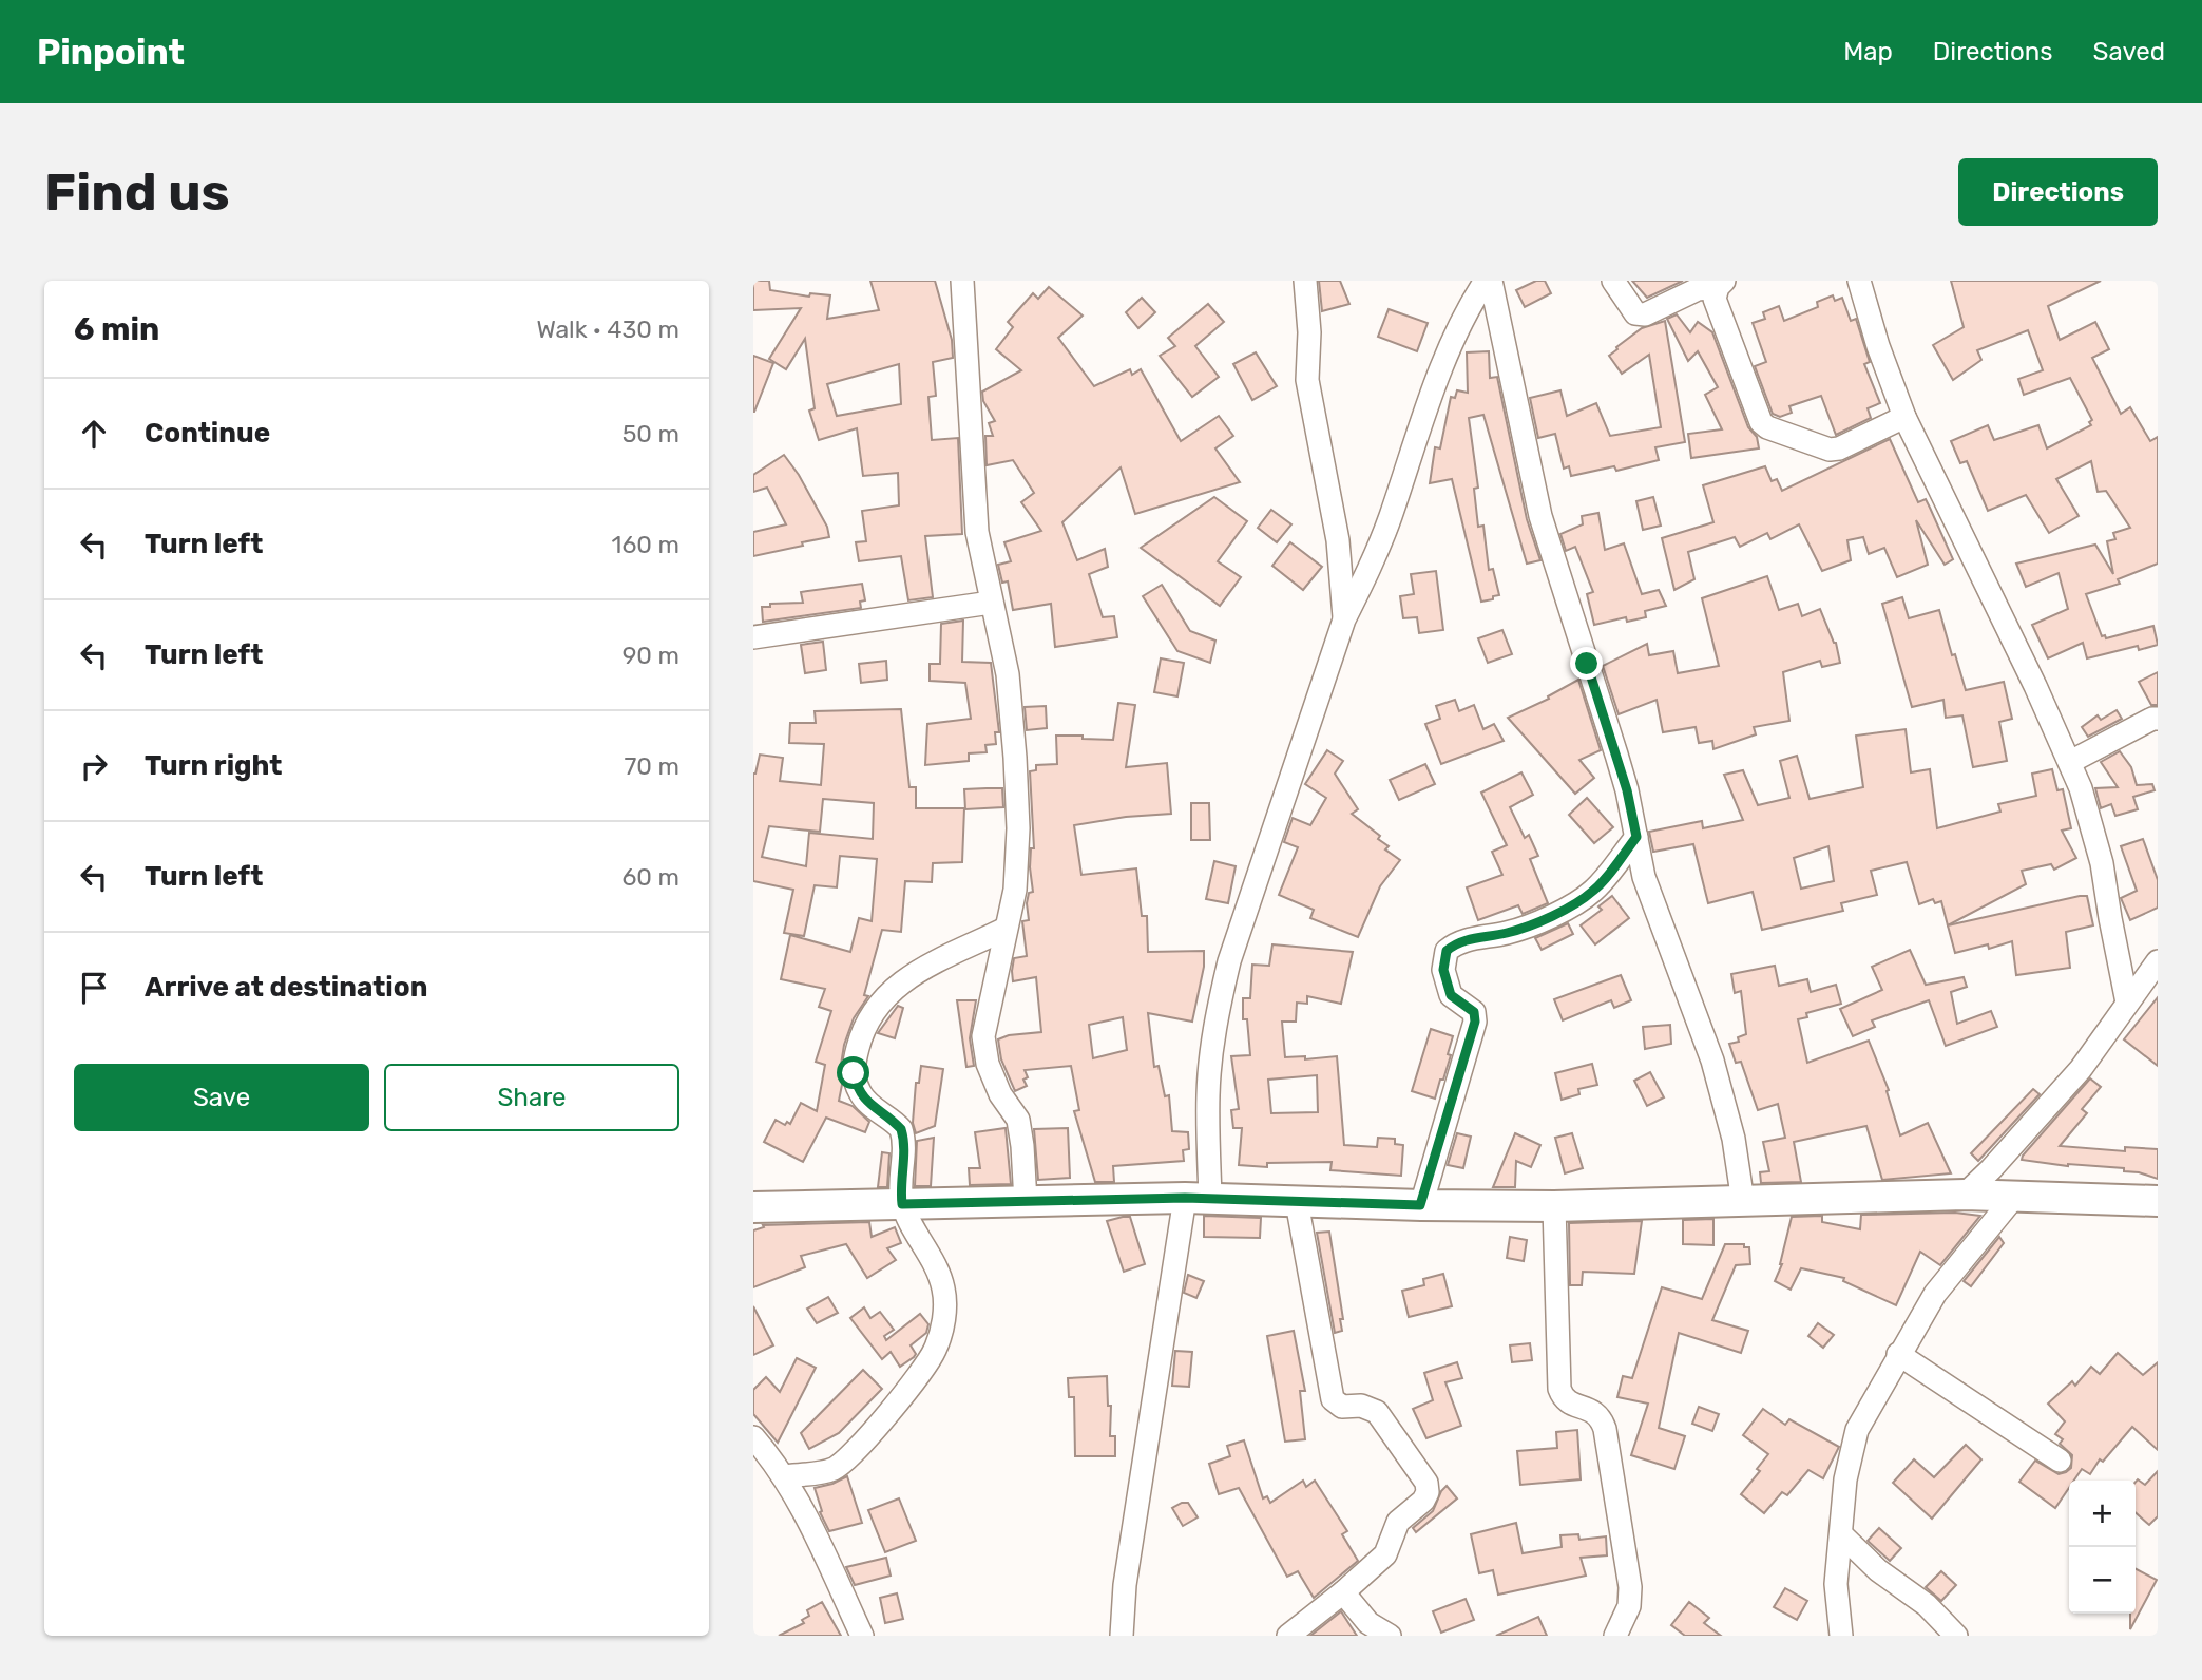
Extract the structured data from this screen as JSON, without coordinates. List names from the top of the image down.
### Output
{
  "page": {
    "header": "Pinpoint",
    "nav": ["Map", "Directions", "Saved"],
    "buttons": [
      "Directions",
      ["Save", "Share"]
    ],
    "title": "Find us",
    "heading": ["6 min", "Walk · 430 m"],
    "list": [
      ["Continue", "50 m"],
      ["Turn left", "160 m"],
      ["Turn left", "90 m"],
      ["Turn right", "70 m"],
      ["Turn left", "60 m"],
      "Arrive at destination"
    ],
    "map_buttons": ["+", "−"]
  }
}
